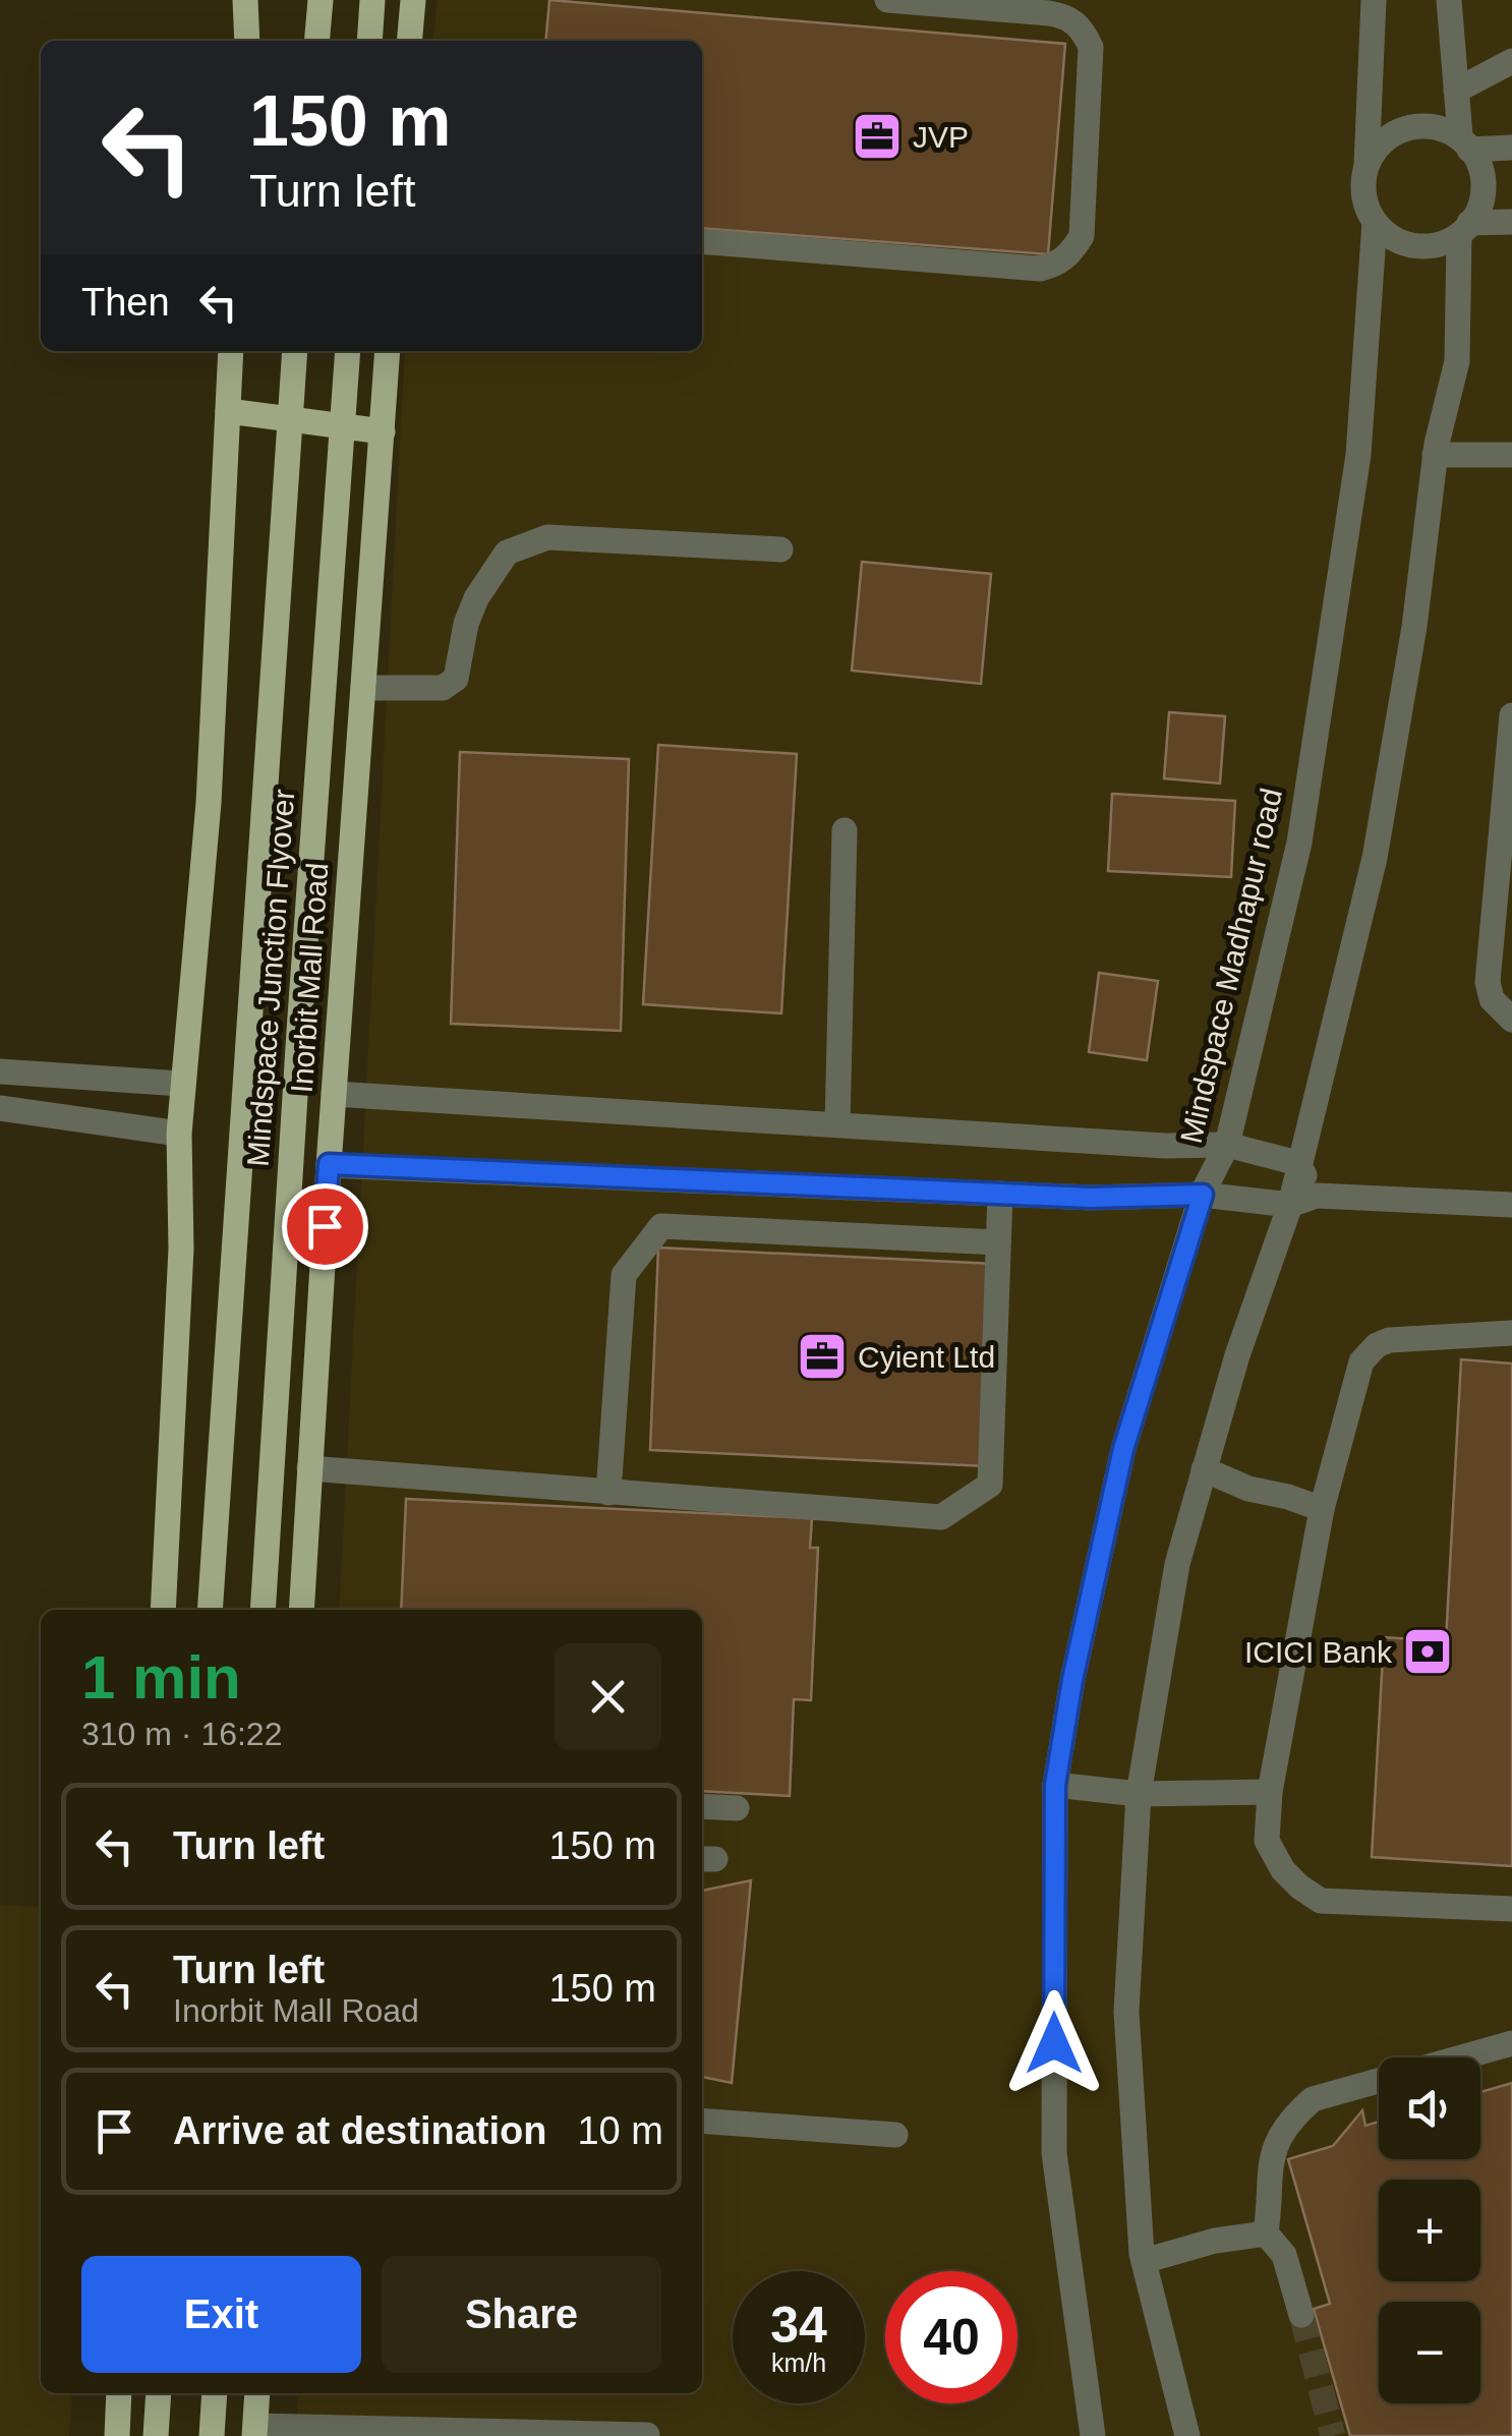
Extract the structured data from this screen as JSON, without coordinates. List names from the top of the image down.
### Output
{
  "streets": {
    "main road": ["Mindspace Junction Flyover", "Inorbit Mall Road"],
    "street": ["Mindspace Madhapur road"]
  },
  "places": {
    "office": ["JVP", "Cyient Ltd"],
    "bank": ["ICICI Bank"]
  },
  "page": {
    "turn": ["150 m", "Turn left"],
    "then": "Then",
    "heading": ["1 min", "310 m · 16:22"],
    "list": [
      {
        "name": "Turn left",
        "value": "150 m"
      },
      {
        "name": "Turn left",
        "note": "Inorbit Mall Road",
        "value": "150 m"
      },
      {
        "name": "Arrive at destination",
        "value": "10 m"
      }
    ],
    "map_buttons": ["+", "−"],
    "buttons": ["Exit", "Share"],
    "speed": "34 km/h",
    "limit": "40"
  }
}
